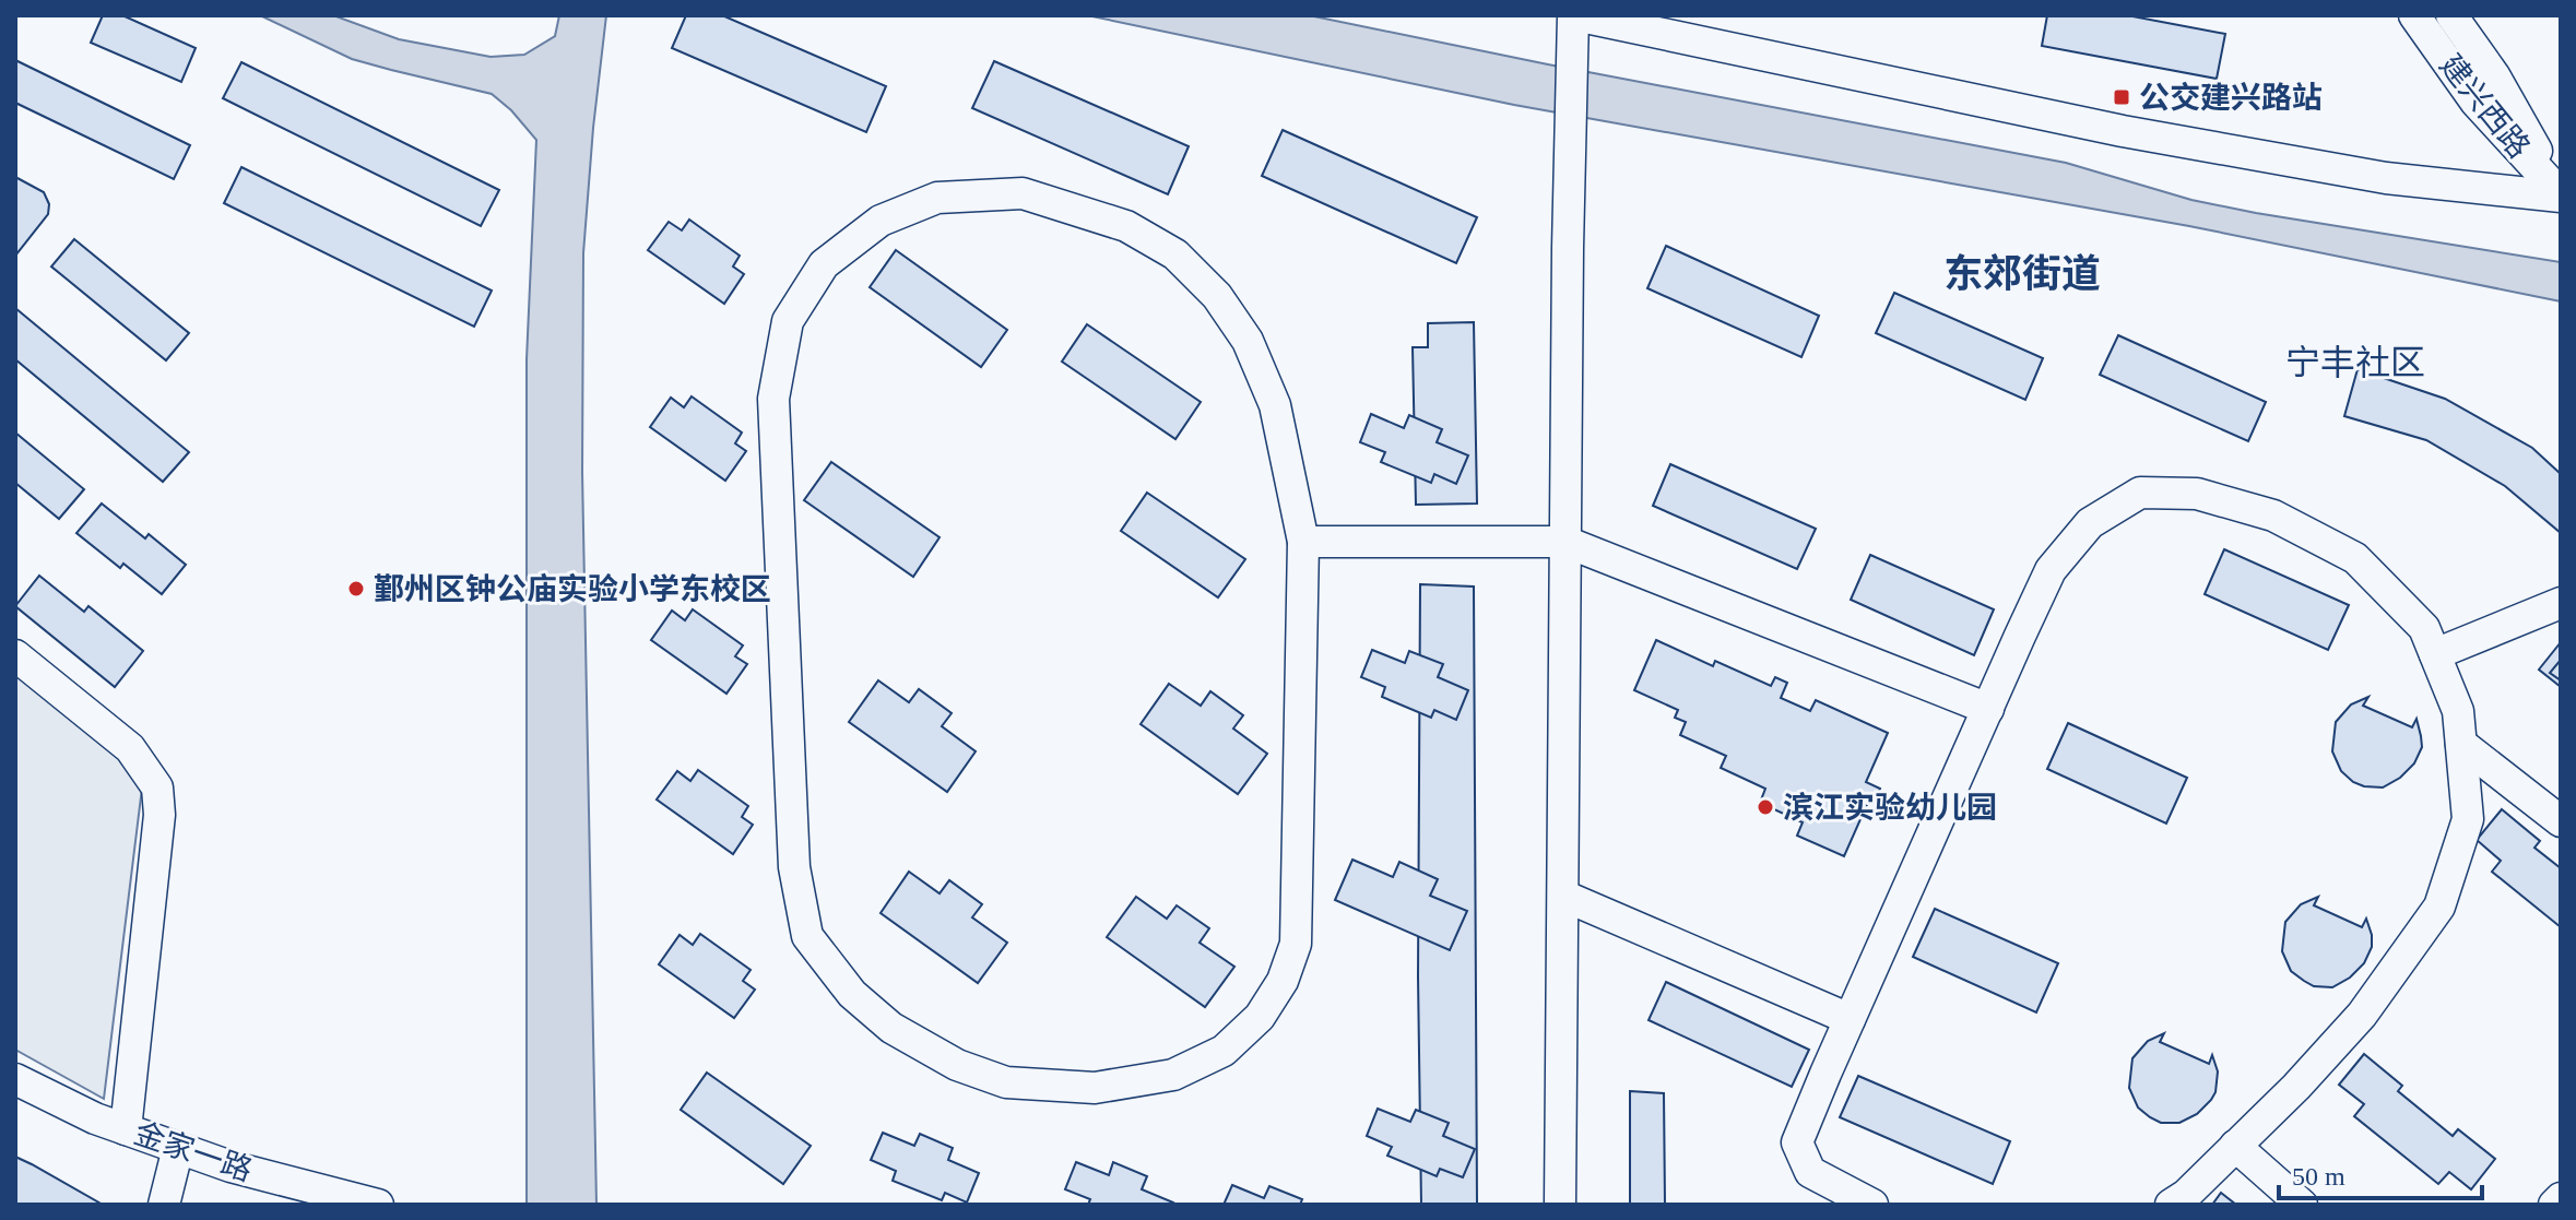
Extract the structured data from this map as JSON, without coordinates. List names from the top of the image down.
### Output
{
  "streets": {
    "street": ["建兴西路", "金家一路"]
  },
  "districts": ["东郊街道", "宁丰社区"],
  "places": {
    "transit": ["公交建兴路站"],
    "other": ["鄞州区钟公庙实验小学东校区", "滨江实验幼儿园"]
  },
  "scale_bar": "50 m"
}
